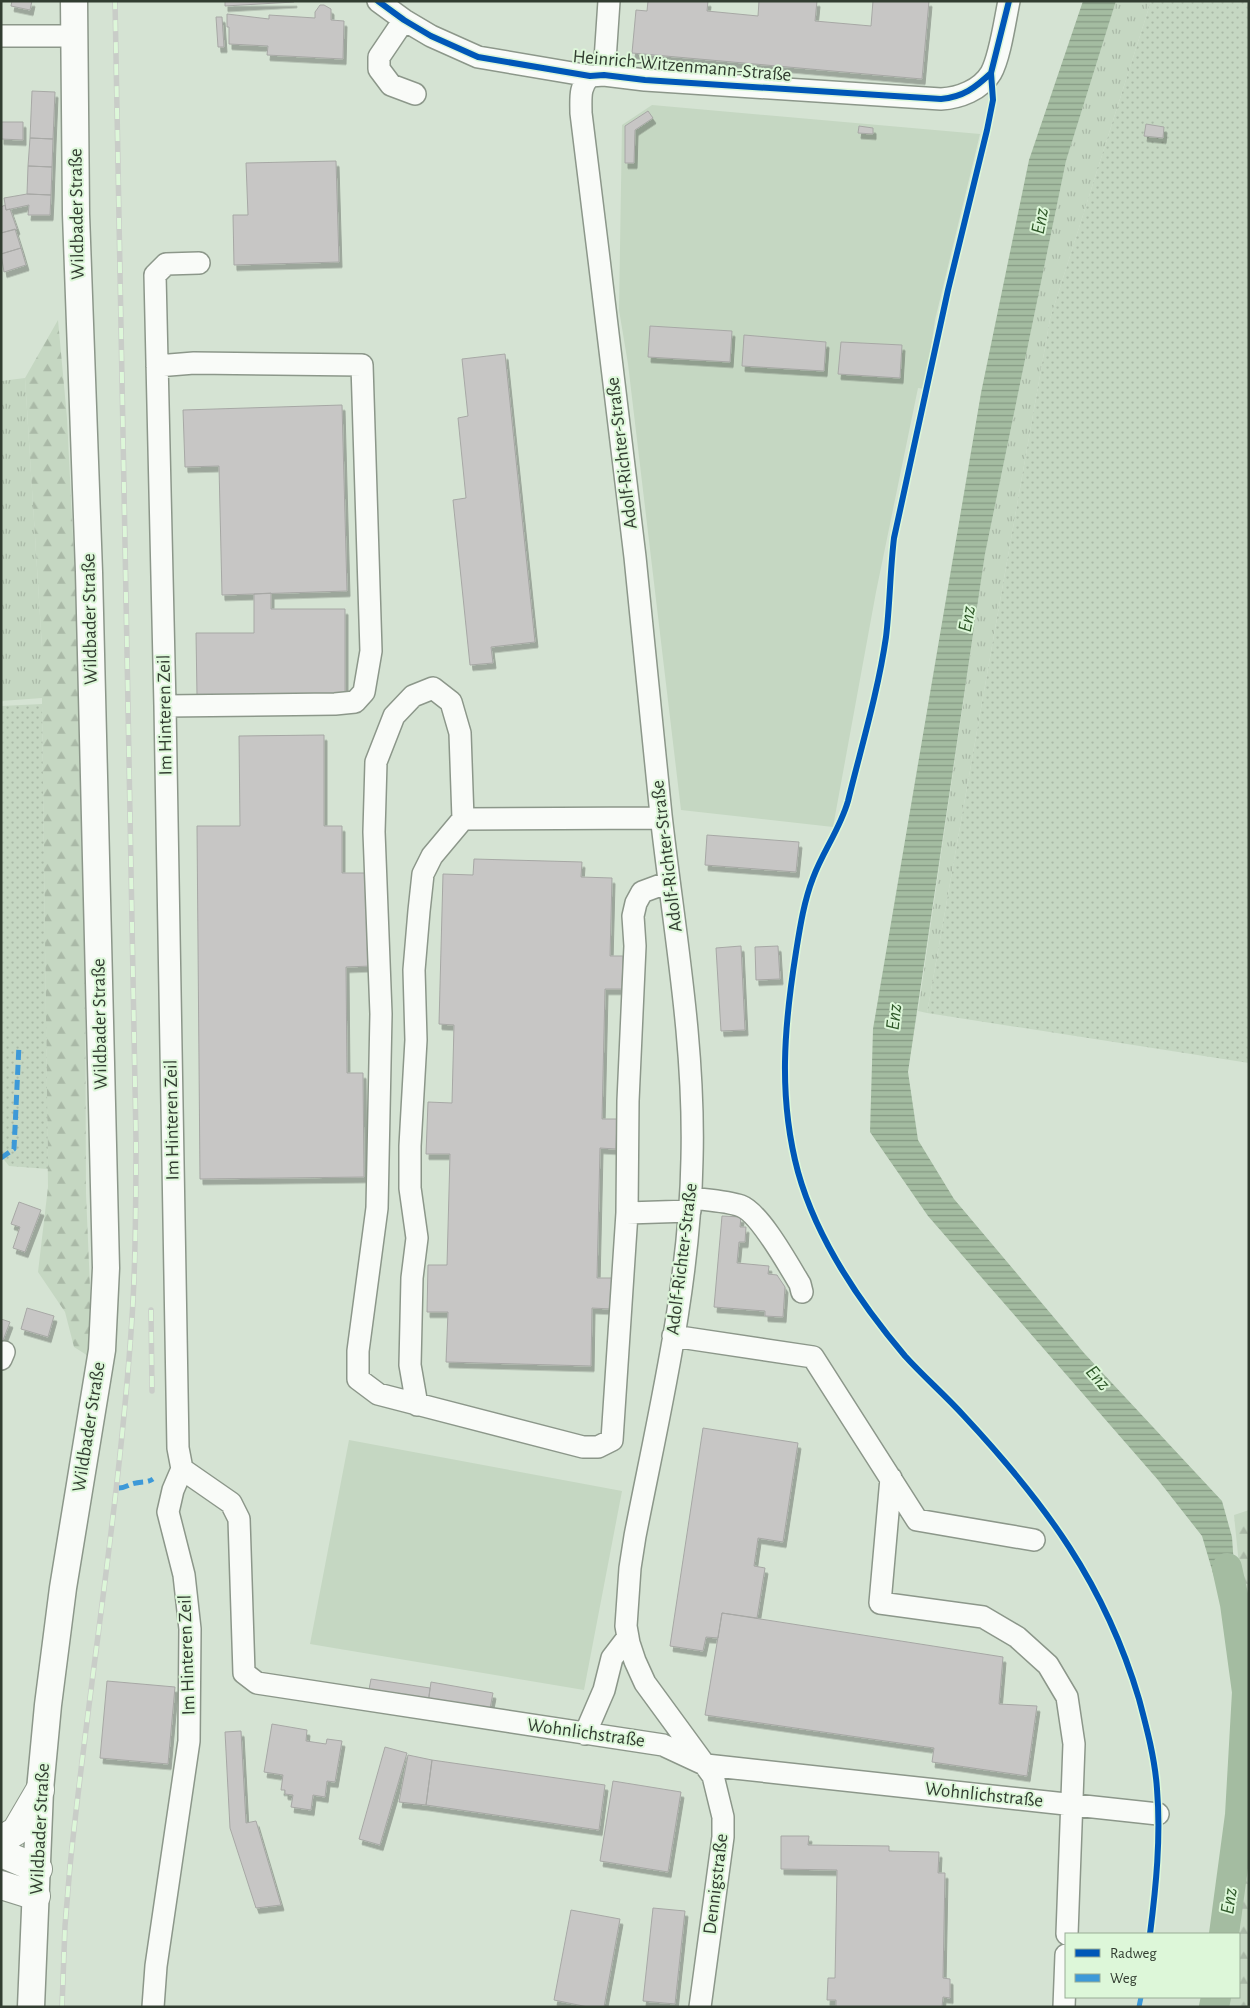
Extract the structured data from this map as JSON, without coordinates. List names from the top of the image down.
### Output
{
  "streets": {
    "main road": ["Wildbader Straße"],
    "street": [
      "Heinrich-Witzenmann-Straße",
      "Adolf-Richter-Straße",
      "Im Hinteren Zeil",
      "Wohnlichstraße",
      "Dennigstraße"
    ]
  },
  "crossings": [
    ["Heinrich-Witzenmann-Straße", "Adolf-Richter-Straße"],
    ["Adolf-Richter-Straße", "Wohnlichstraße"],
    ["Adolf-Richter-Straße", "Dennigstraße"],
    ["Im Hinteren Zeil", "Wohnlichstraße"],
    ["Wohnlichstraße", "Dennigstraße"]
  ],
  "water": ["Enz"],
  "legend": ["Radweg", "Weg"]
}
